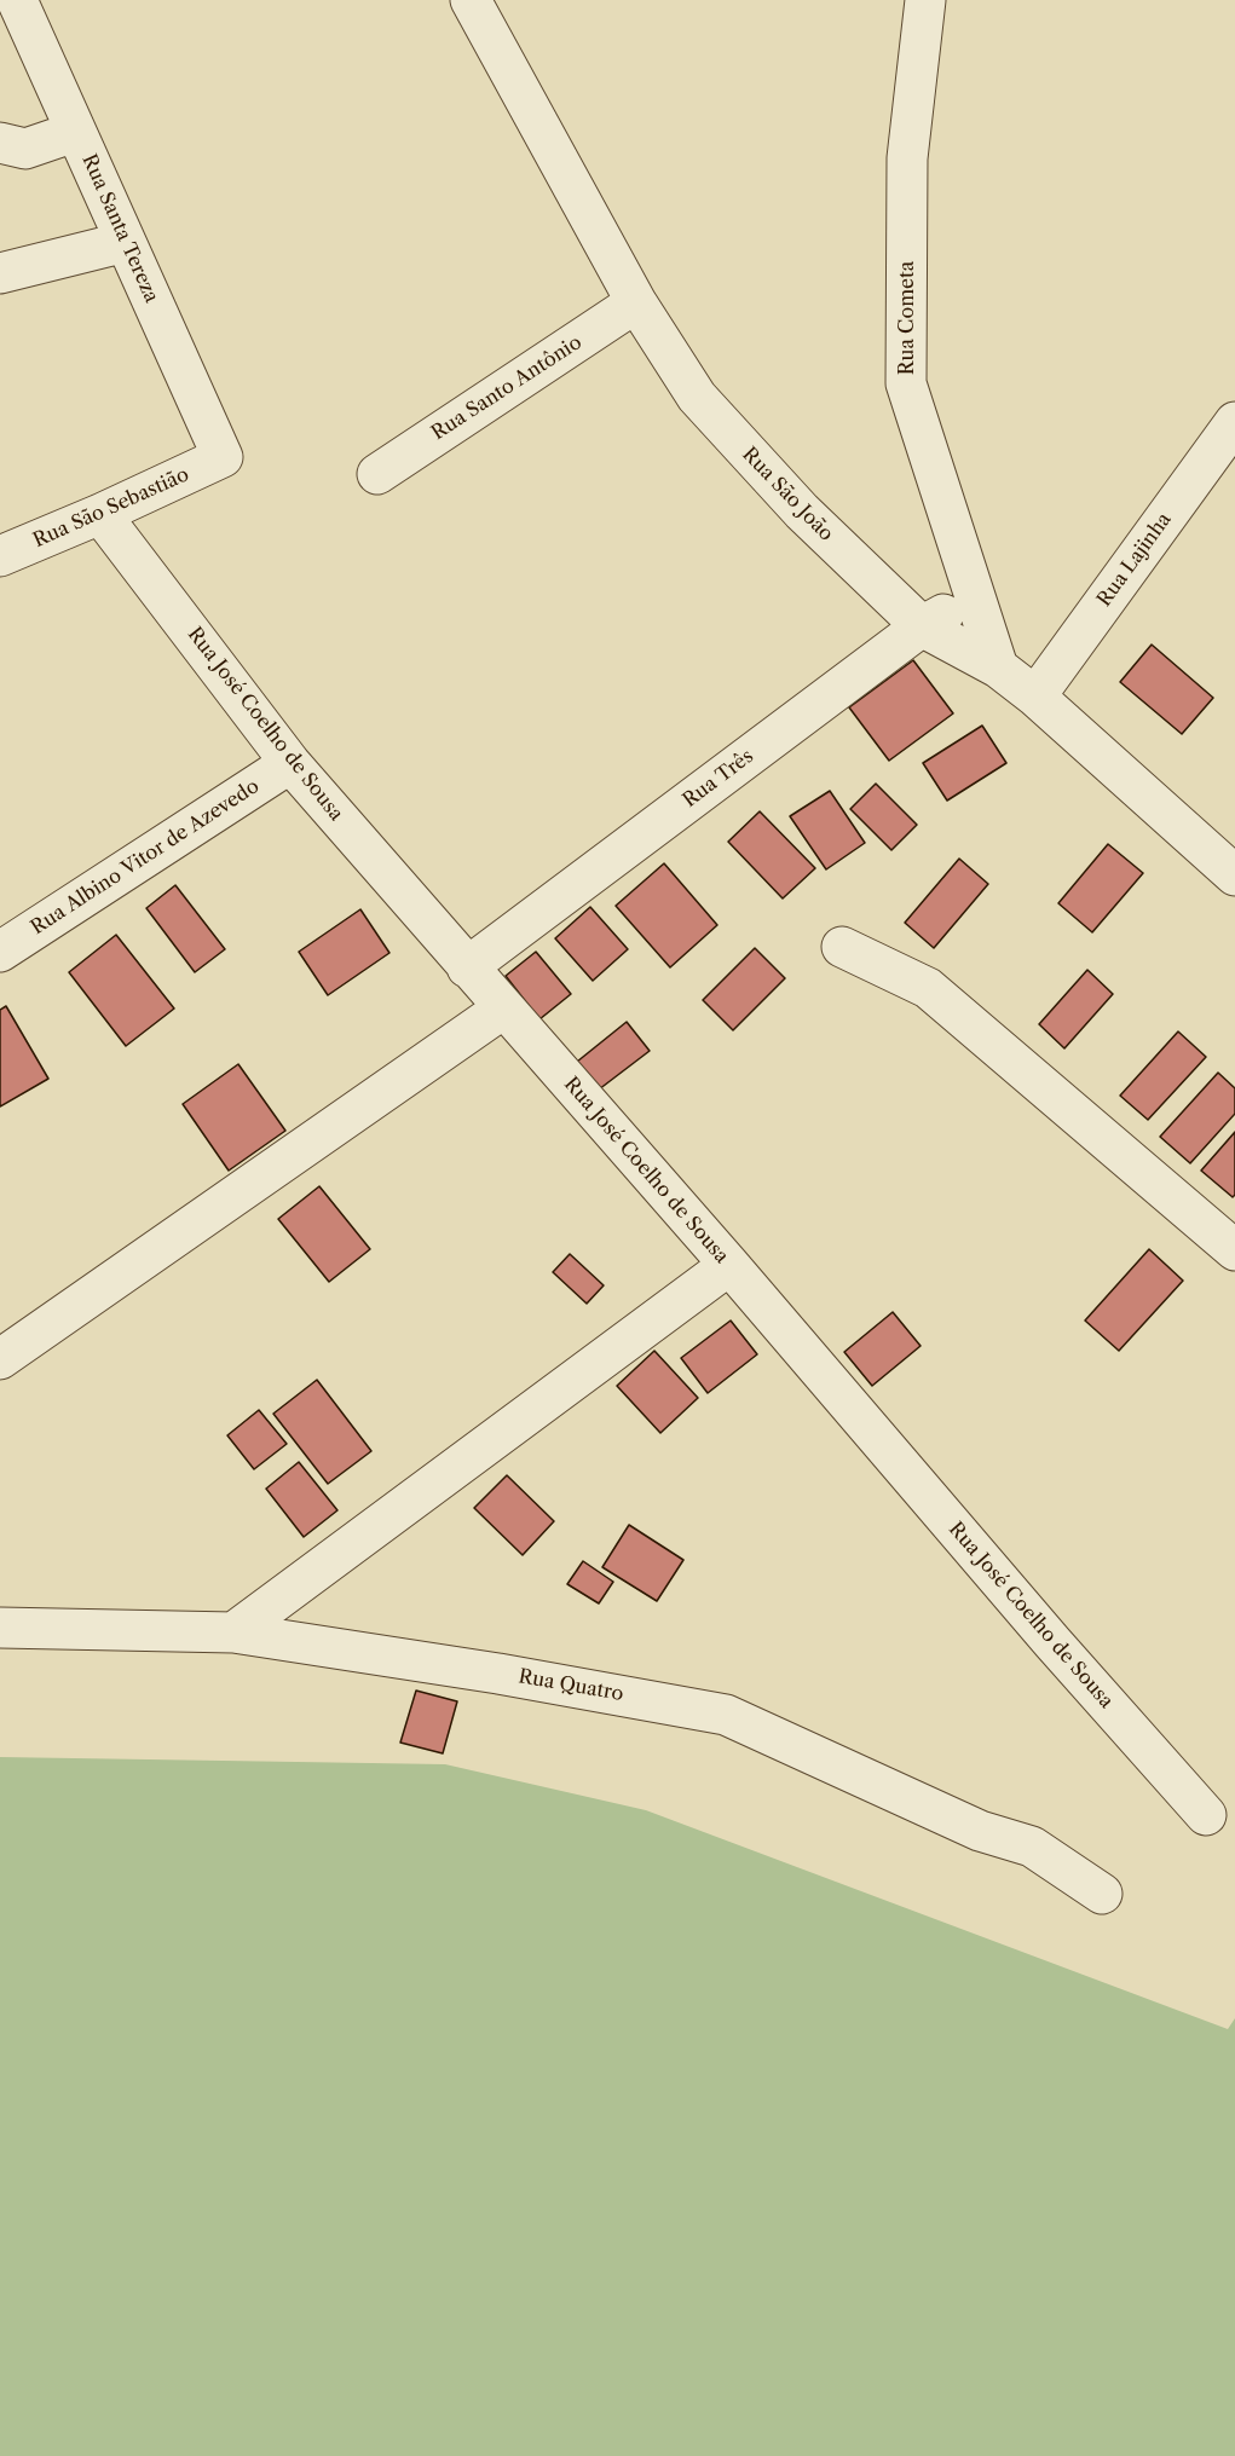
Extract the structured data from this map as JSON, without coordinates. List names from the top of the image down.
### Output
{
  "streets": {
    "street": [
      "Rua Santa Tereza",
      "Rua Cometa",
      "Rua Santo Antônio",
      "Rua São João",
      "Rua São Sebastião",
      "Rua Lajinha",
      "Rua José Coelho de Sousa",
      "Rua Três",
      "Rua Albino Vitor de Azevedo",
      "Rua Quatro"
    ]
  },
  "crossings": [
    ["Rua Santa Tereza", "Rua São Sebastião"],
    ["Rua Cometa", "Rua São João"],
    ["Rua Cometa", "Rua Três"],
    ["Rua Santo Antônio", "Rua São João"],
    ["Rua São João", "Rua Lajinha"],
    ["Rua São João", "Rua Três"],
    ["Rua São Sebastião", "Rua José Coelho de Sousa"],
    ["Rua José Coelho de Sousa", "Rua Três"],
    ["Rua José Coelho de Sousa", "Rua Albino Vitor de Azevedo"]
  ]
}
